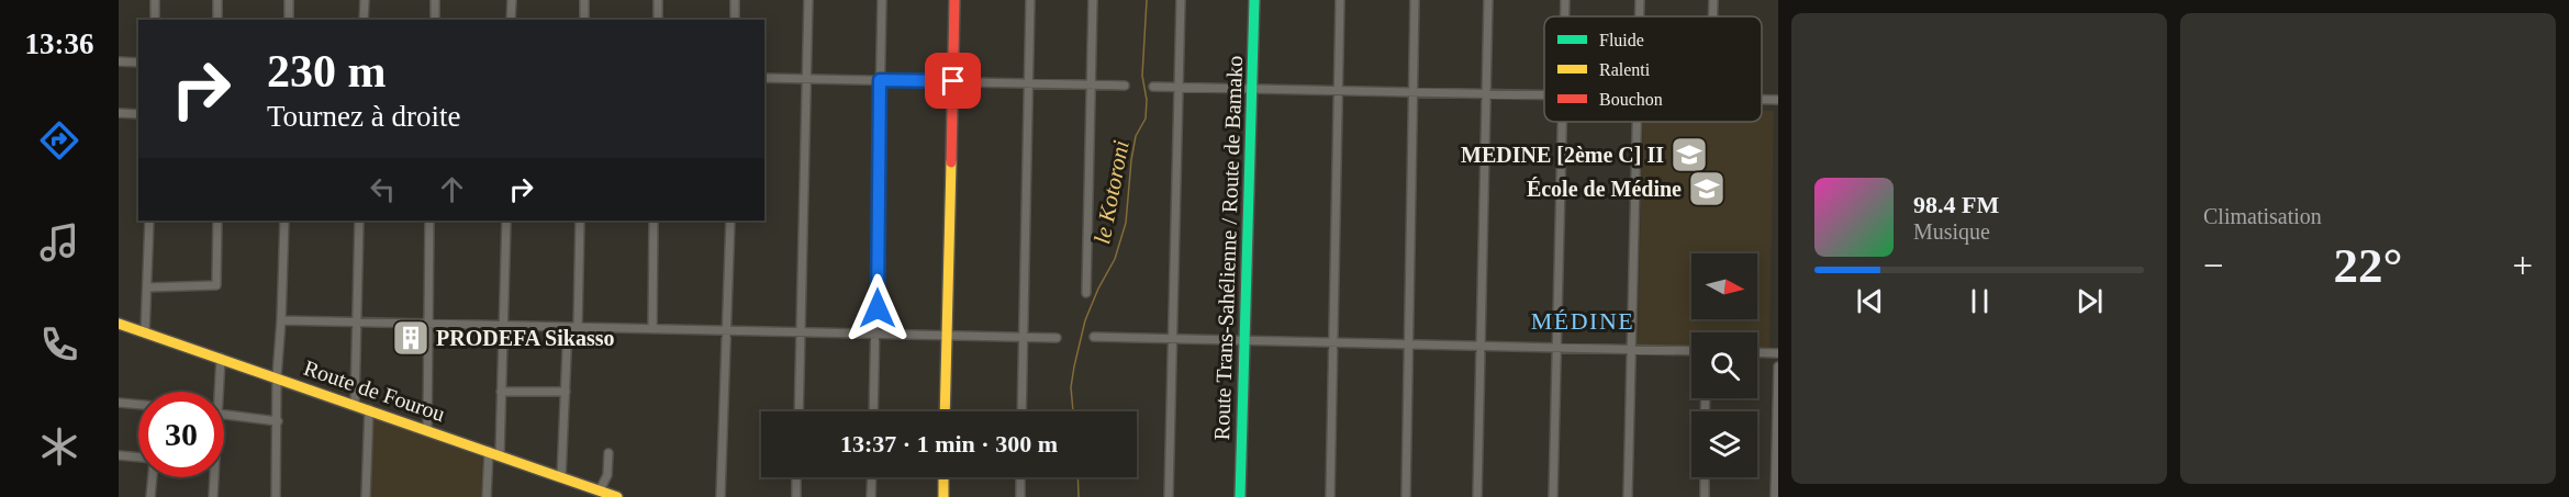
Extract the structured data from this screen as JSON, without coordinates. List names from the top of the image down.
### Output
{
  "streets": {
    "main road": ["Route Trans-Sahélienne / Route de Bamako", "Route de Fourou"]
  },
  "districts": ["MÉDINE"],
  "water": ["le Kotoroni"],
  "places": {
    "school or university": ["MEDINE [2ème C] II", "École de Médine"],
    "building": ["PRODEFA Sikasso"]
  },
  "legend": ["Fluide", "Ralenti", "Bouchon"],
  "north": "right",
  "page": {
    "tabs": "13:36",
    "tile": "Climatisation",
    "turn": ["230 m", "Tournez à droite"],
    "song": ["98.4 FM", "Musique"],
    "heat": ["−", "22°", "+"],
    "limit": "30",
    "trip": "13:37 · 1 min · 300 m"
  }
}
